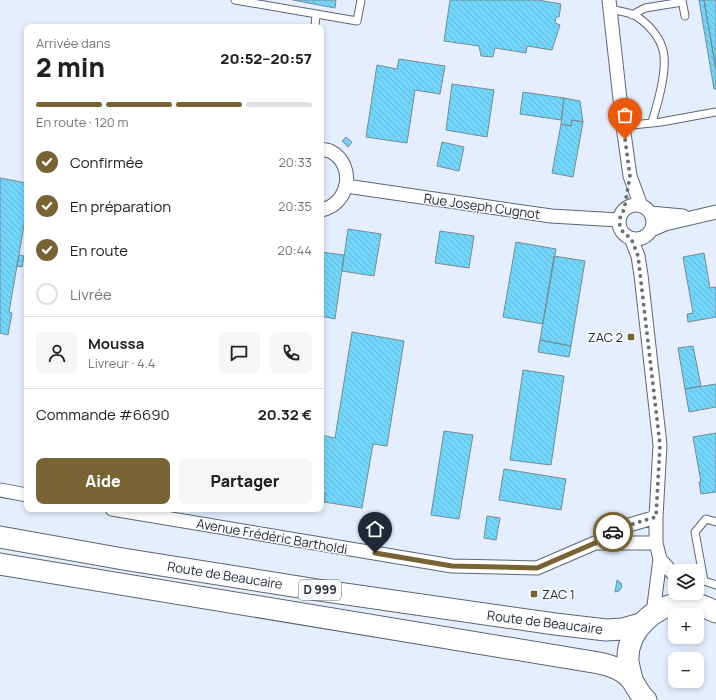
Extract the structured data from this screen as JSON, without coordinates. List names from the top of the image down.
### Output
{
  "streets": {
    "main road": ["Route de Beaucaire", "D 999"],
    "street": ["Rue Joseph Cugnot", "Avenue Frédéric Bartholdi"]
  },
  "places": {
    "transit": ["ZAC 2", "ZAC 1"]
  },
  "page": {
    "heading": ["2 min", "Arrivée dans", "20:52–20:57"],
    "panel": [
      "Moussa",
      "Livreur · 4.4",
      "Commande #6690",
      "20.32 €"
    ],
    "bar": "En route · 120 m",
    "list": [
      ["Confirmée", "20:33"],
      ["En préparation", "20:35"],
      ["En route", "20:44"],
      "Livrée"
    ],
    "buttons": ["Aide", "Partager"],
    "map_buttons": ["+", "−"]
  }
}
